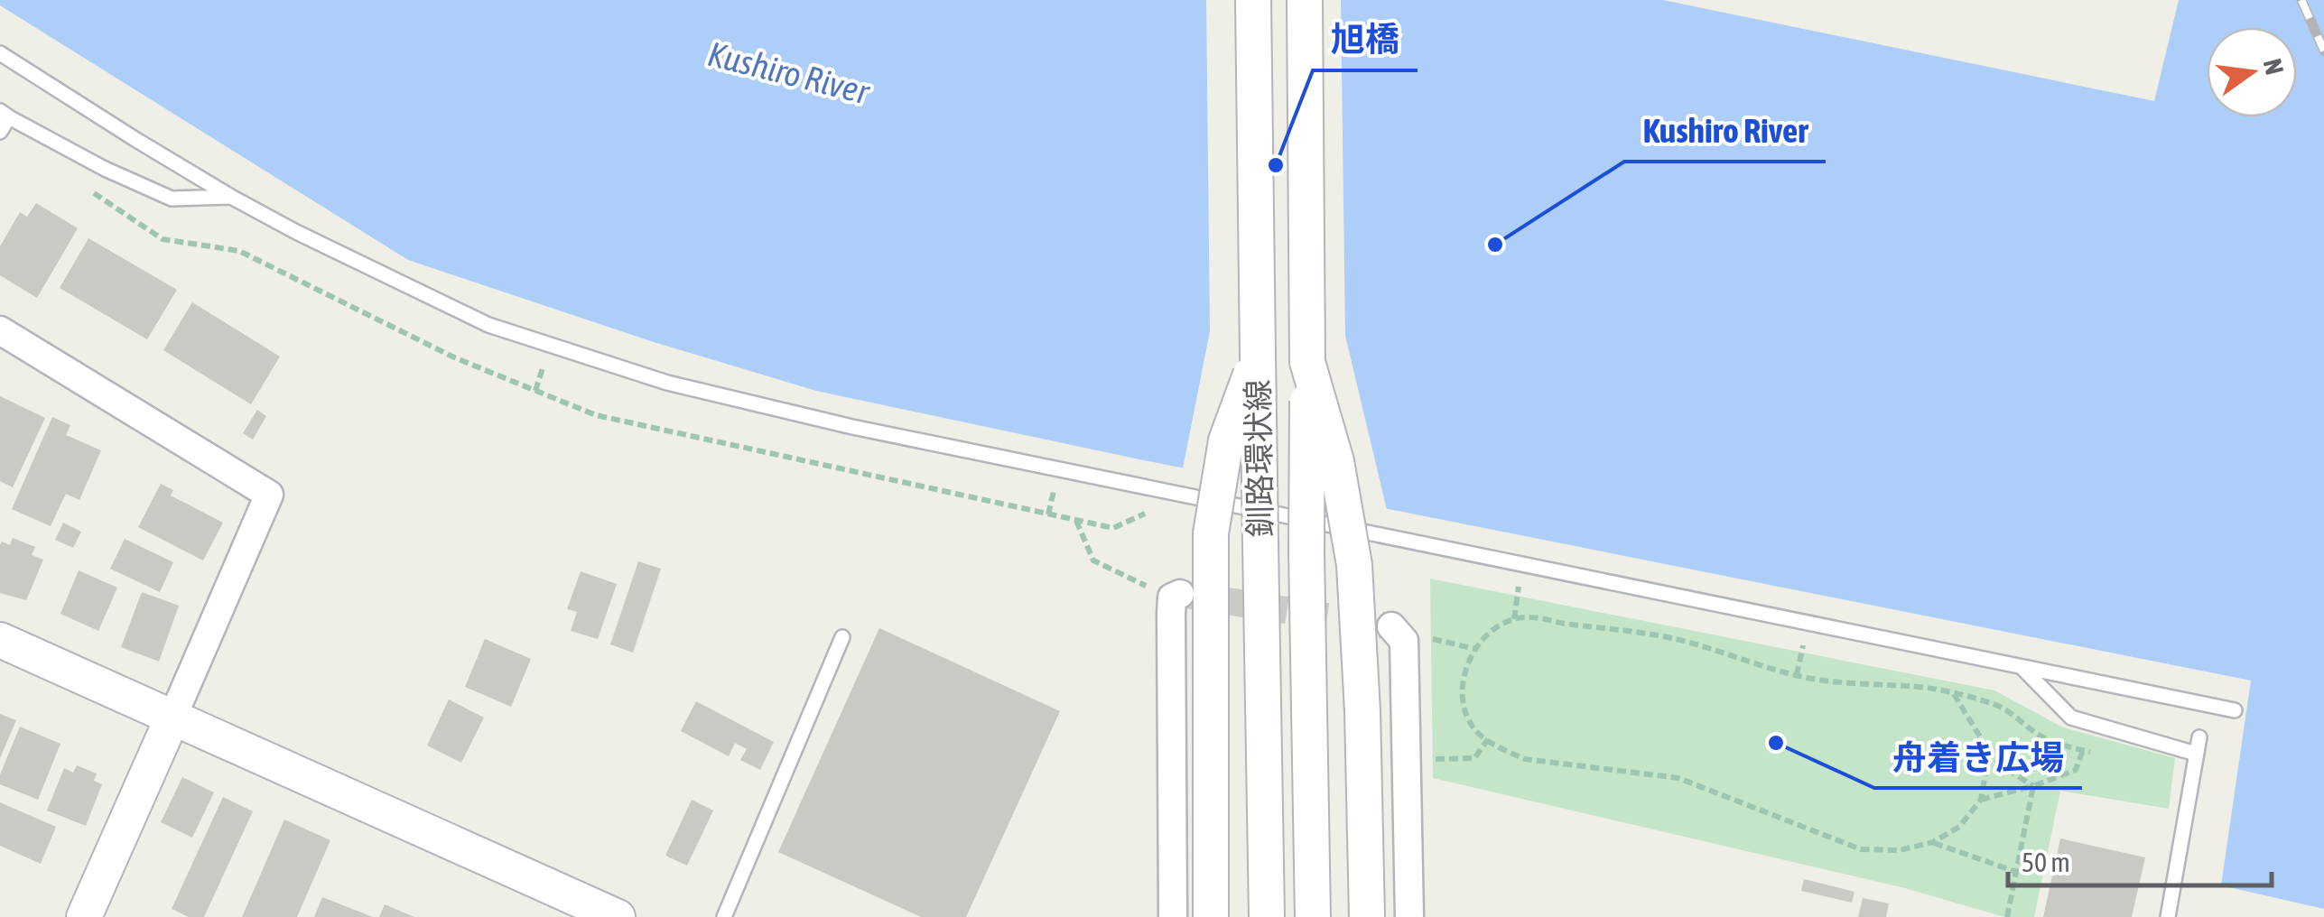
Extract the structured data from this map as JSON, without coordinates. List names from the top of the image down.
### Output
{
  "streets": {
    "street": ["釧路環状線"]
  },
  "water": ["Kushiro River"],
  "places": ["旭橋", "Kushiro River", "舟着き広場"],
  "scale_bar": "50 m",
  "north": "right"
}
